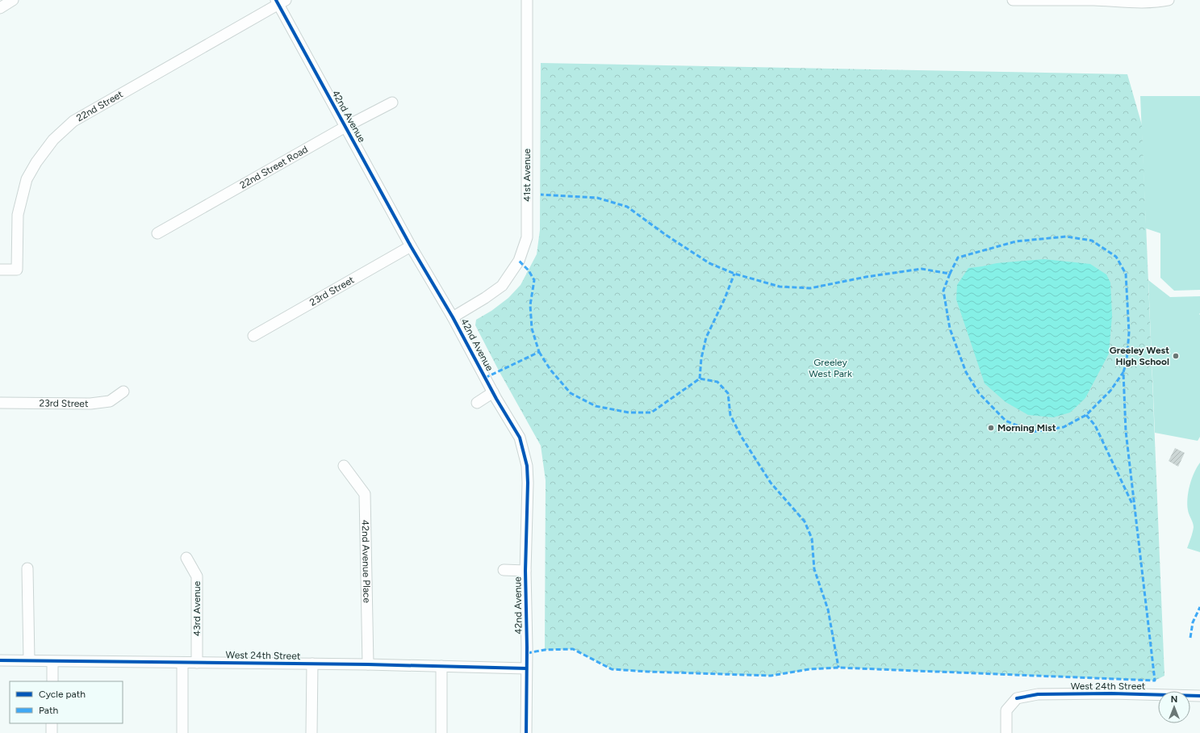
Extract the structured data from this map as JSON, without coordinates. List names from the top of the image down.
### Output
{
  "streets": {
    "street": [
      "22nd Street",
      "42nd Avenue",
      "22nd Street Road",
      "41st Avenue",
      "23rd Street",
      "42nd Avenue Place",
      "43rd Avenue",
      "West 24th Street"
    ]
  },
  "crossings": [
    ["22nd Street", "42nd Avenue"],
    ["42nd Avenue", "22nd Street Road"],
    ["42nd Avenue", "41st Avenue"],
    ["42nd Avenue", "23rd Street"],
    ["42nd Avenue", "West 24th Street"],
    ["42nd Avenue Place", "West 24th Street"],
    ["43rd Avenue", "West 24th Street"]
  ],
  "parks": ["Greeley West Park"],
  "places": ["Greeley West High School", "Morning Mist"],
  "legend": ["Cycle path", "Path"],
  "north": "top"
}
